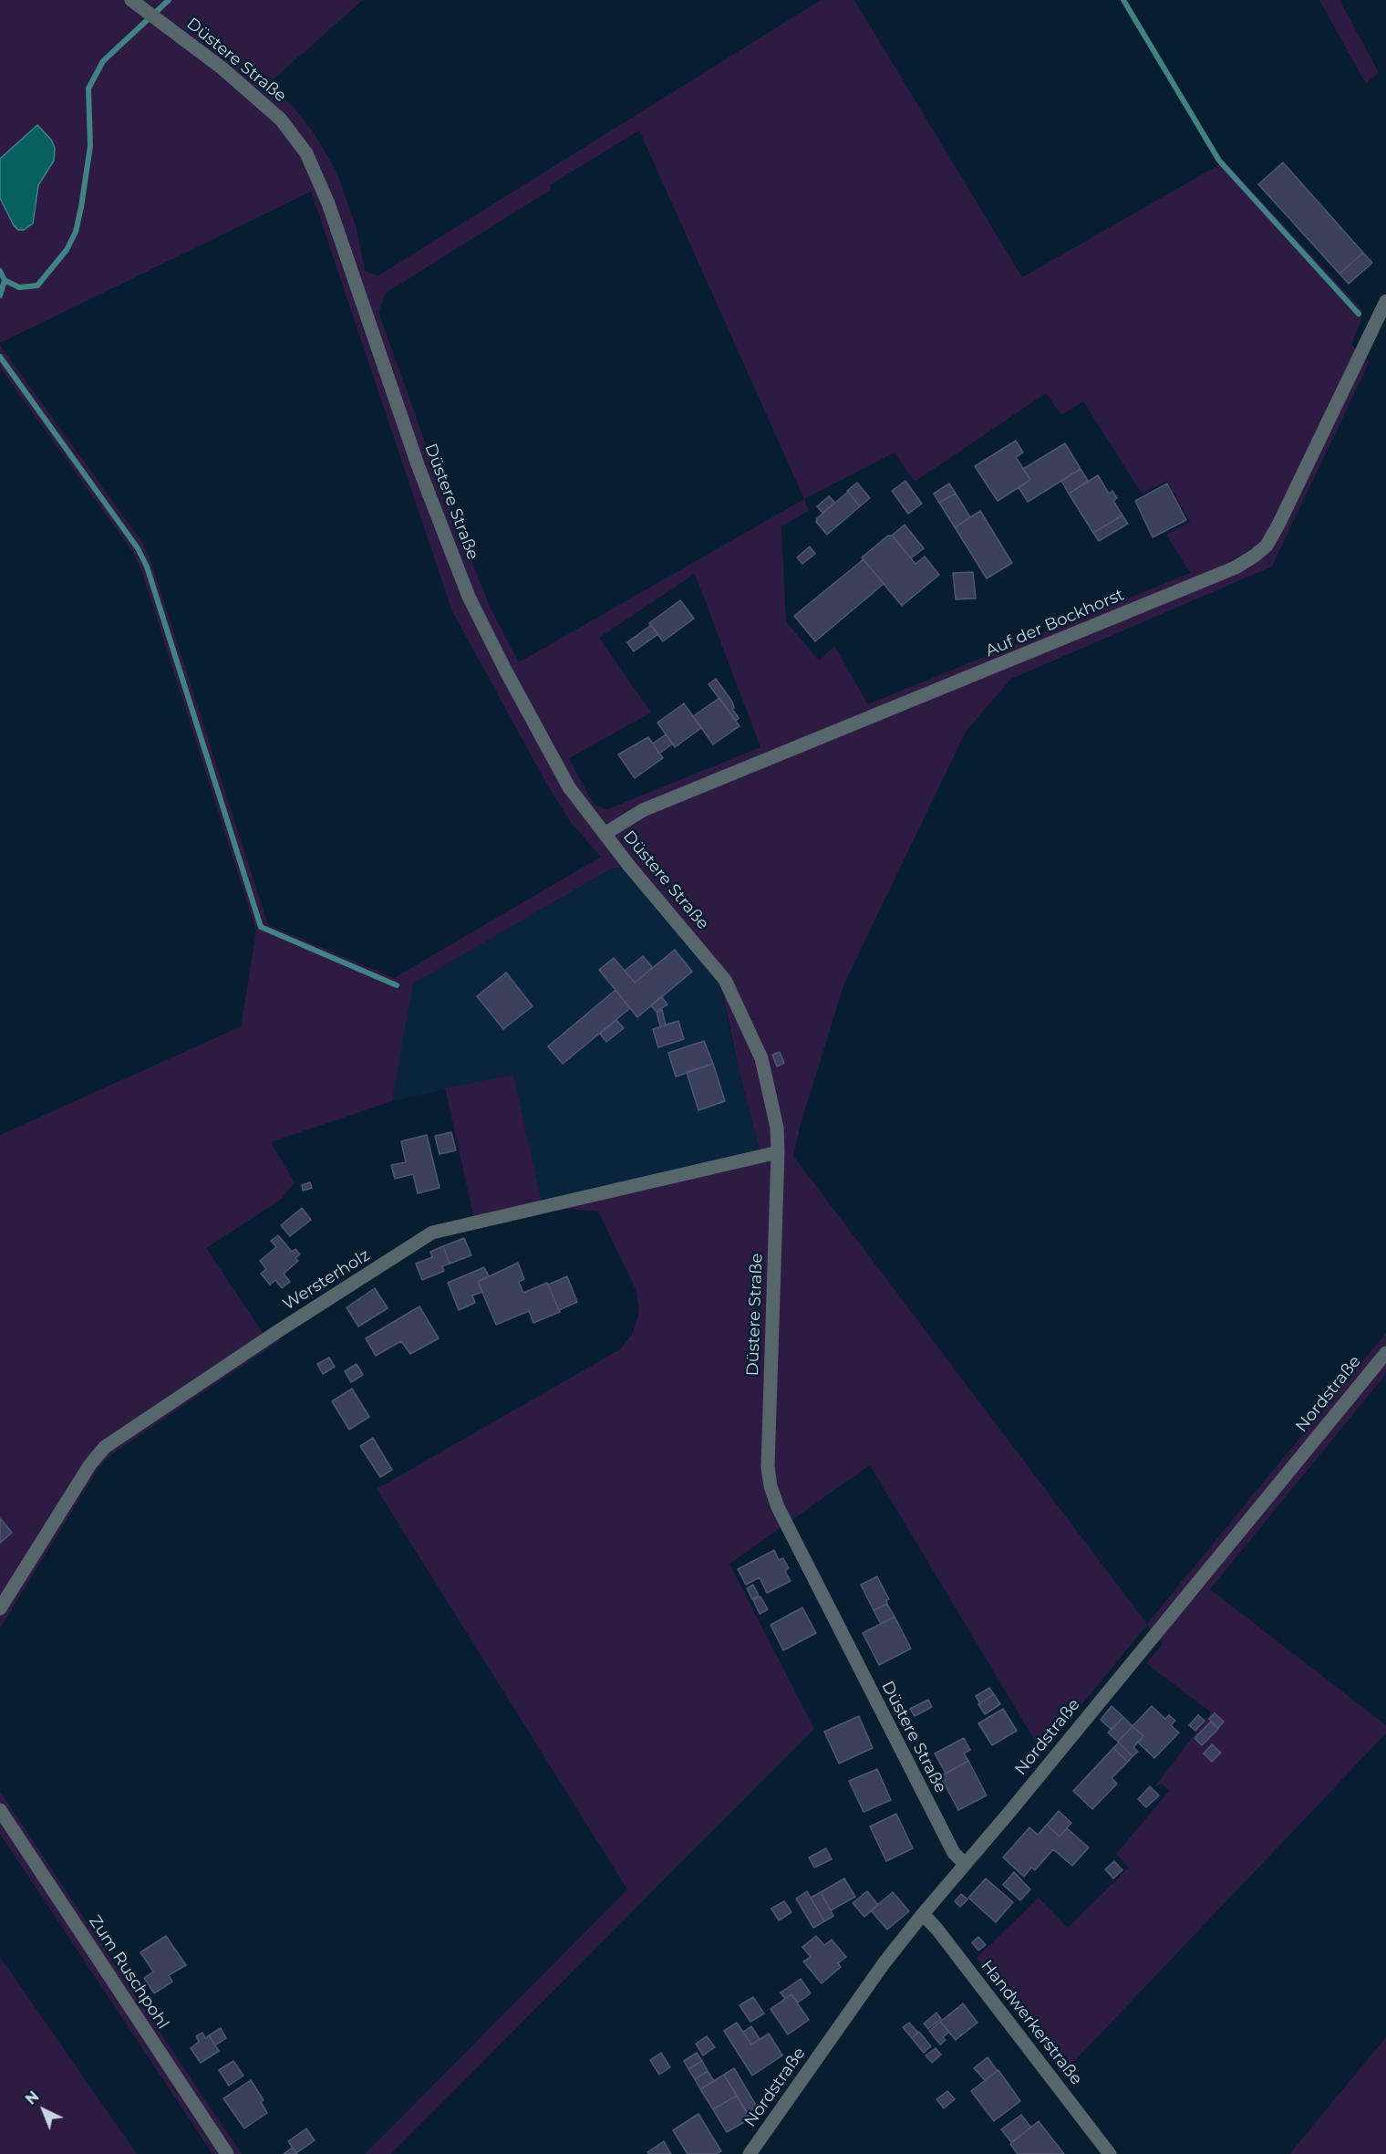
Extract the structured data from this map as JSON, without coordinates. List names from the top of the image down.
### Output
{
  "streets": {
    "street": [
      "Düstere Straße",
      "Auf der Bockhorst",
      "Wersterholz",
      "Nordstraße",
      "Zum Ruschpohl",
      "Handwerkerstraße"
    ]
  },
  "crossings": [
    ["Düstere Straße", "Auf der Bockhorst"],
    ["Düstere Straße", "Wersterholz"],
    ["Düstere Straße", "Nordstraße"],
    ["Nordstraße", "Handwerkerstraße"]
  ],
  "north": "top left"
}
